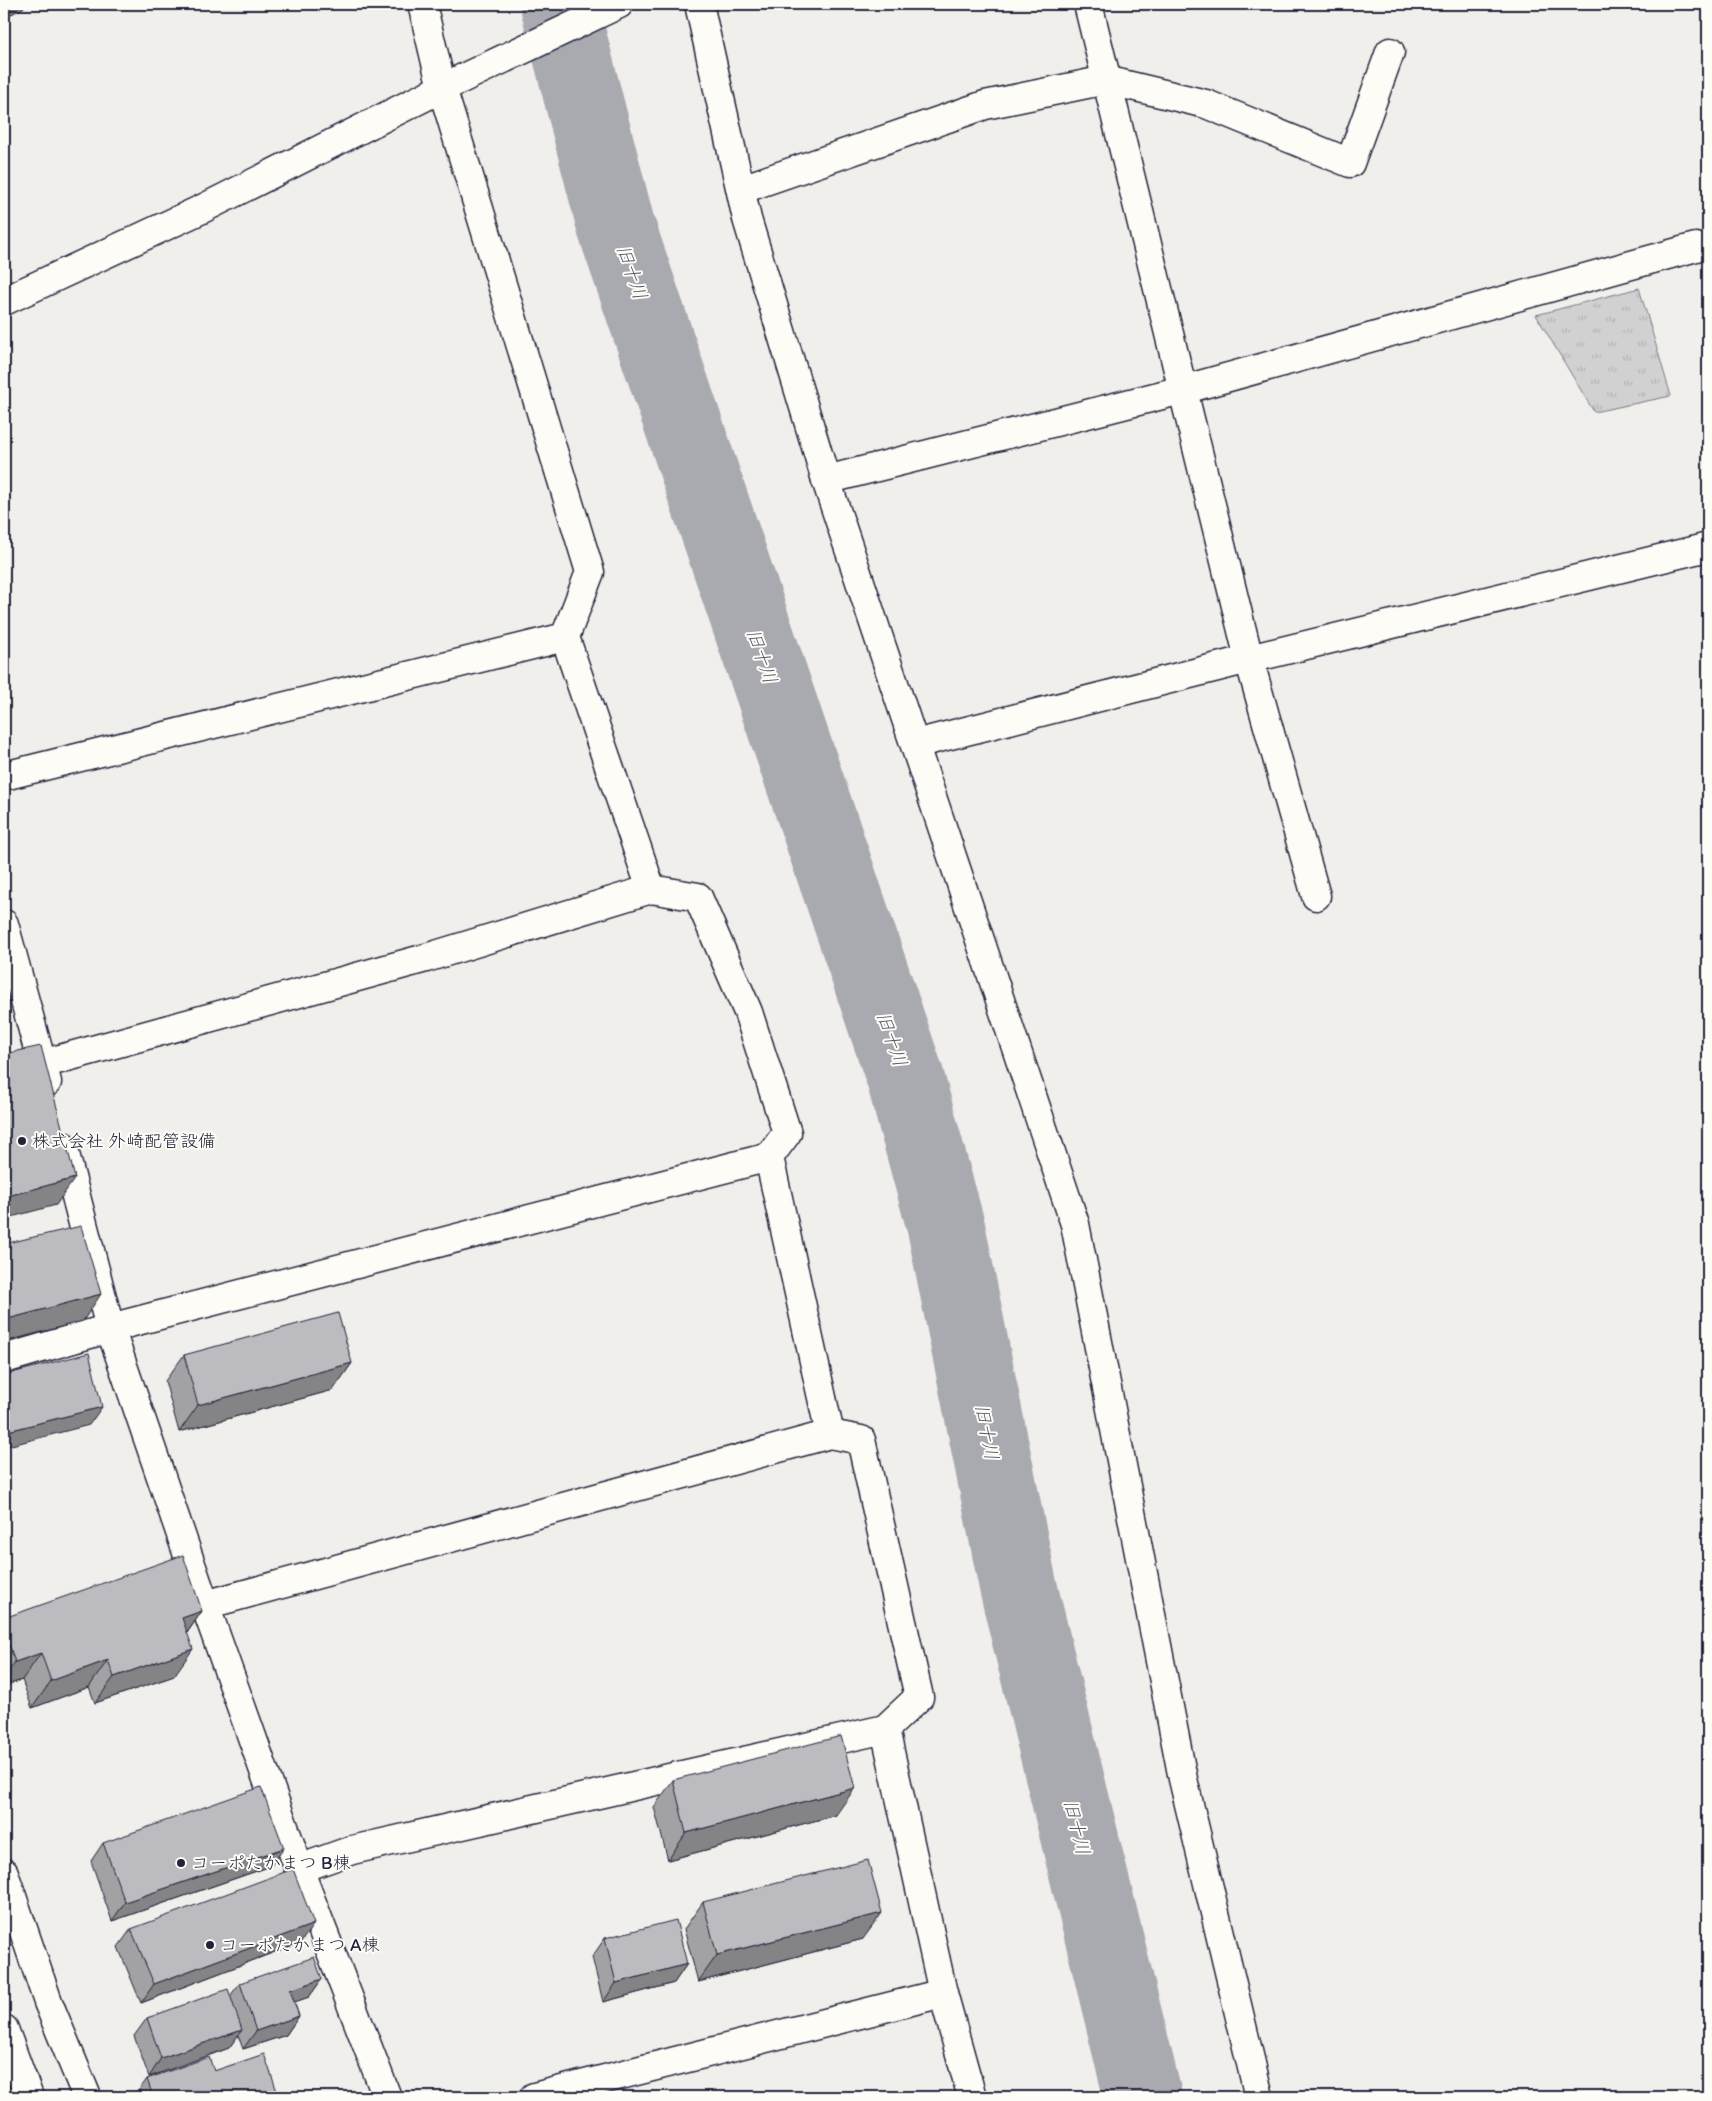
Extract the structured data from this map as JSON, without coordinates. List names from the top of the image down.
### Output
{
  "water": ["旧十川"],
  "places": ["株式会社 外崎配管設備", "コーポたかまつ B棟", "コーポたかまつ A棟"]
}
